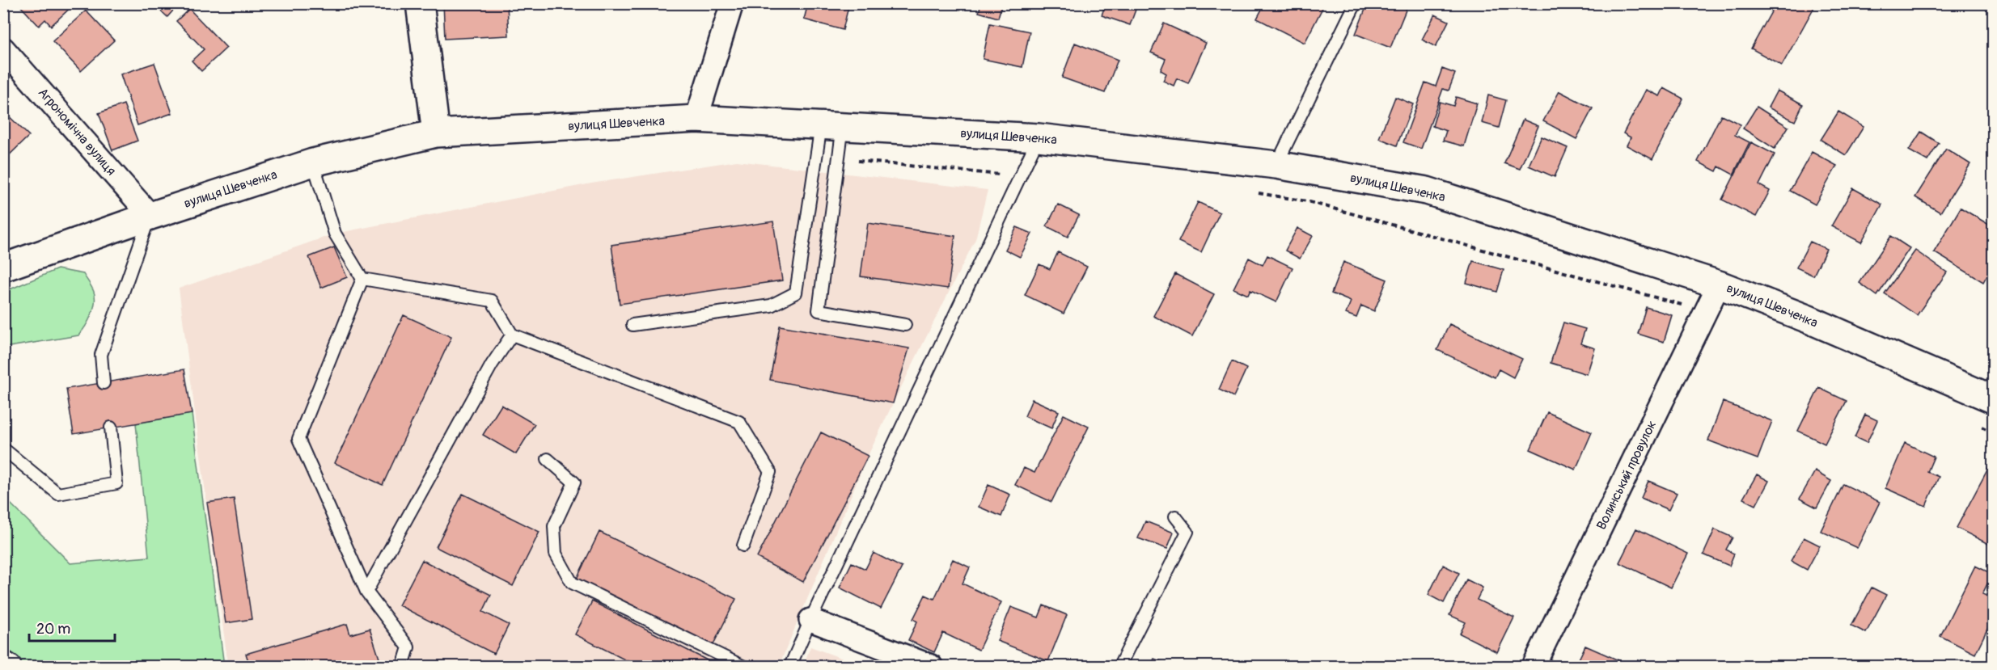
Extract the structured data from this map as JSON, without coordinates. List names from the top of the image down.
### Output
{
  "streets": {
    "street": ["вулиця Шевченка", "Агрономічна вулиця", "Волинський провулок"]
  },
  "crossings": [
    ["вулиця Шевченка", "Агрономічна вулиця"],
    ["вулиця Шевченка", "Волинський провулок"]
  ],
  "scale_bar": "20 m"
}
